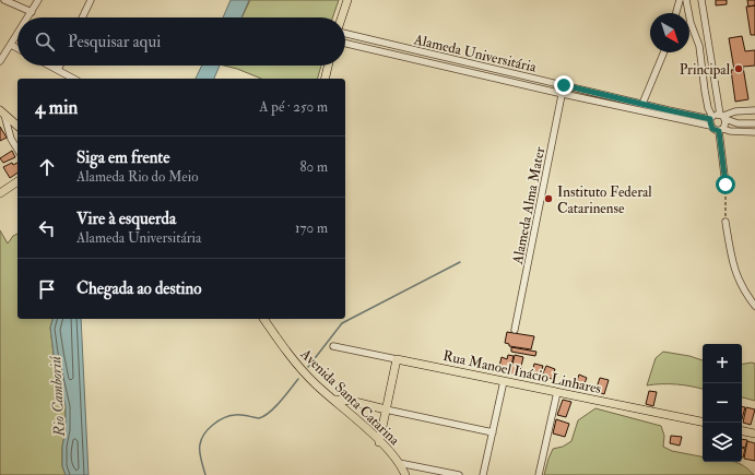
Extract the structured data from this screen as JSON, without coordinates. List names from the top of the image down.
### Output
{
  "streets": {
    "main road": ["Rua Manoel Inácio Linhares", "Avenida Santa Catarina"],
    "street": ["Alameda Universitária", "Alameda Alma Mater"]
  },
  "crossings": [
    ["Alameda Universitária", "Alameda Alma Mater"]
  ],
  "water": ["Rio Camboriú"],
  "places": ["Principal", "Instituto Federal Catarinense"],
  "north": "bottom right",
  "page": {
    "search": "Pesquisar aqui",
    "heading": ["4 min", "A pé · 250 m"],
    "list": [
      ["Siga em frente", "Alameda Rio do Meio", "80 m"],
      ["Vire à esquerda", "Alameda Universitária", "170 m"],
      "Chegada ao destino"
    ],
    "map_buttons": ["+", "−"]
  }
}
